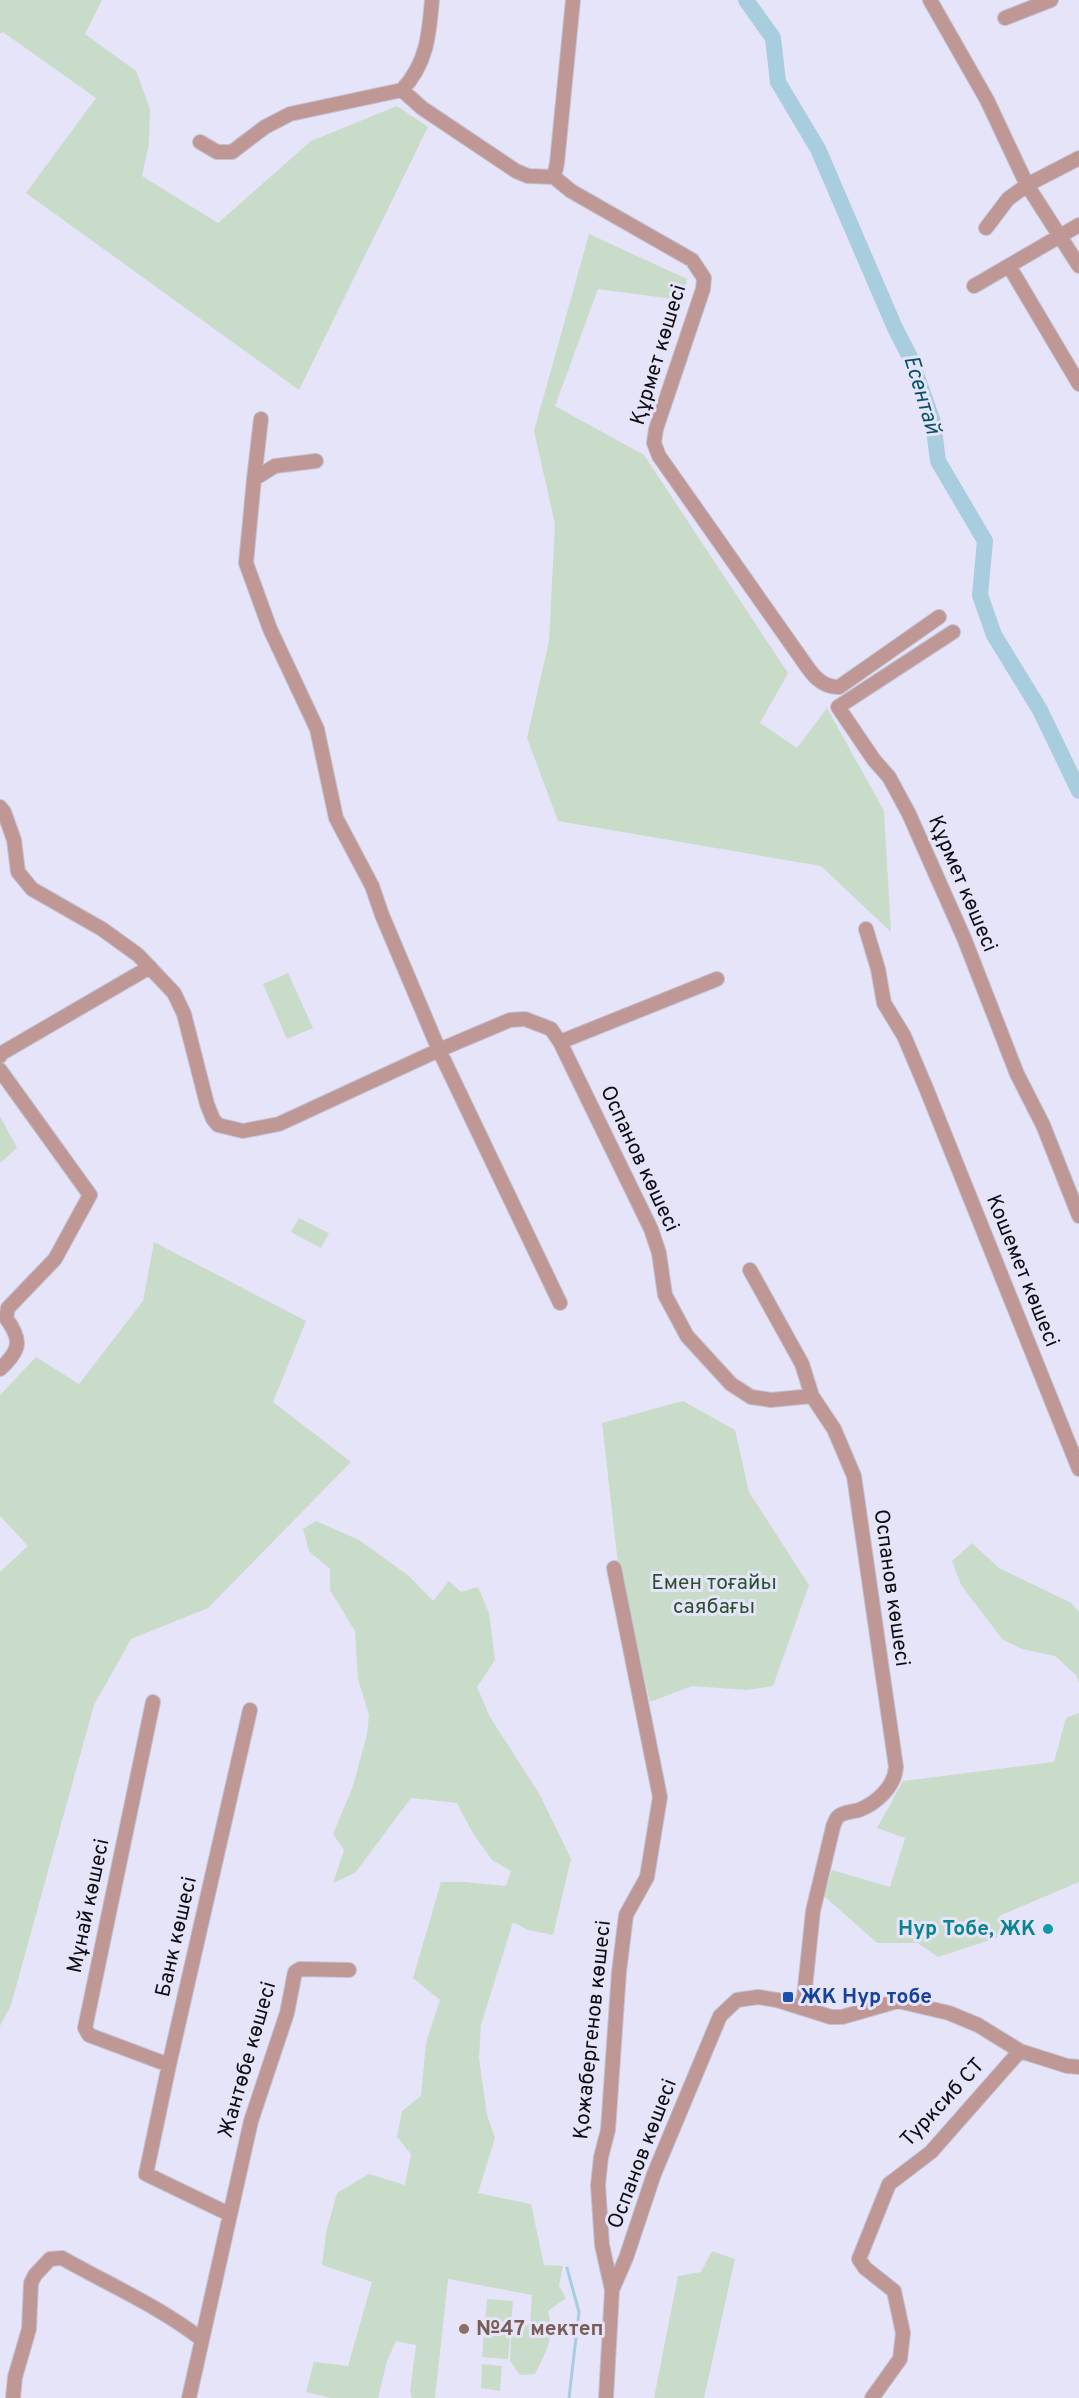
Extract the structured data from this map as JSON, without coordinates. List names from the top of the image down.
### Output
{
  "streets": {
    "street": [
      "Құрмет көшесі",
      "Оспанов көшесі",
      "Кошемет көшесі",
      "Мұнай көшесі",
      "Банк көшесі",
      "Қожабергенов көшесі",
      "Жантөбе көшесі",
      "Турксиб СТ"
    ]
  },
  "crossings": [
    ["Оспанов көшесі", "Қожабергенов көшесі"],
    ["Оспанов көшесі", "Турксиб СТ"],
    ["Мұнай көшесі", "Банк көшесі"],
    ["Банк көшесі", "Жантөбе көшесі"]
  ],
  "water": ["Есентай"],
  "parks": ["Емен тоғайы саябағы"],
  "places": {
    "other": ["Нур Тобе, ЖК", "№47 мектеп"],
    "transit": ["ЖК Нур тобе"]
  }
}
